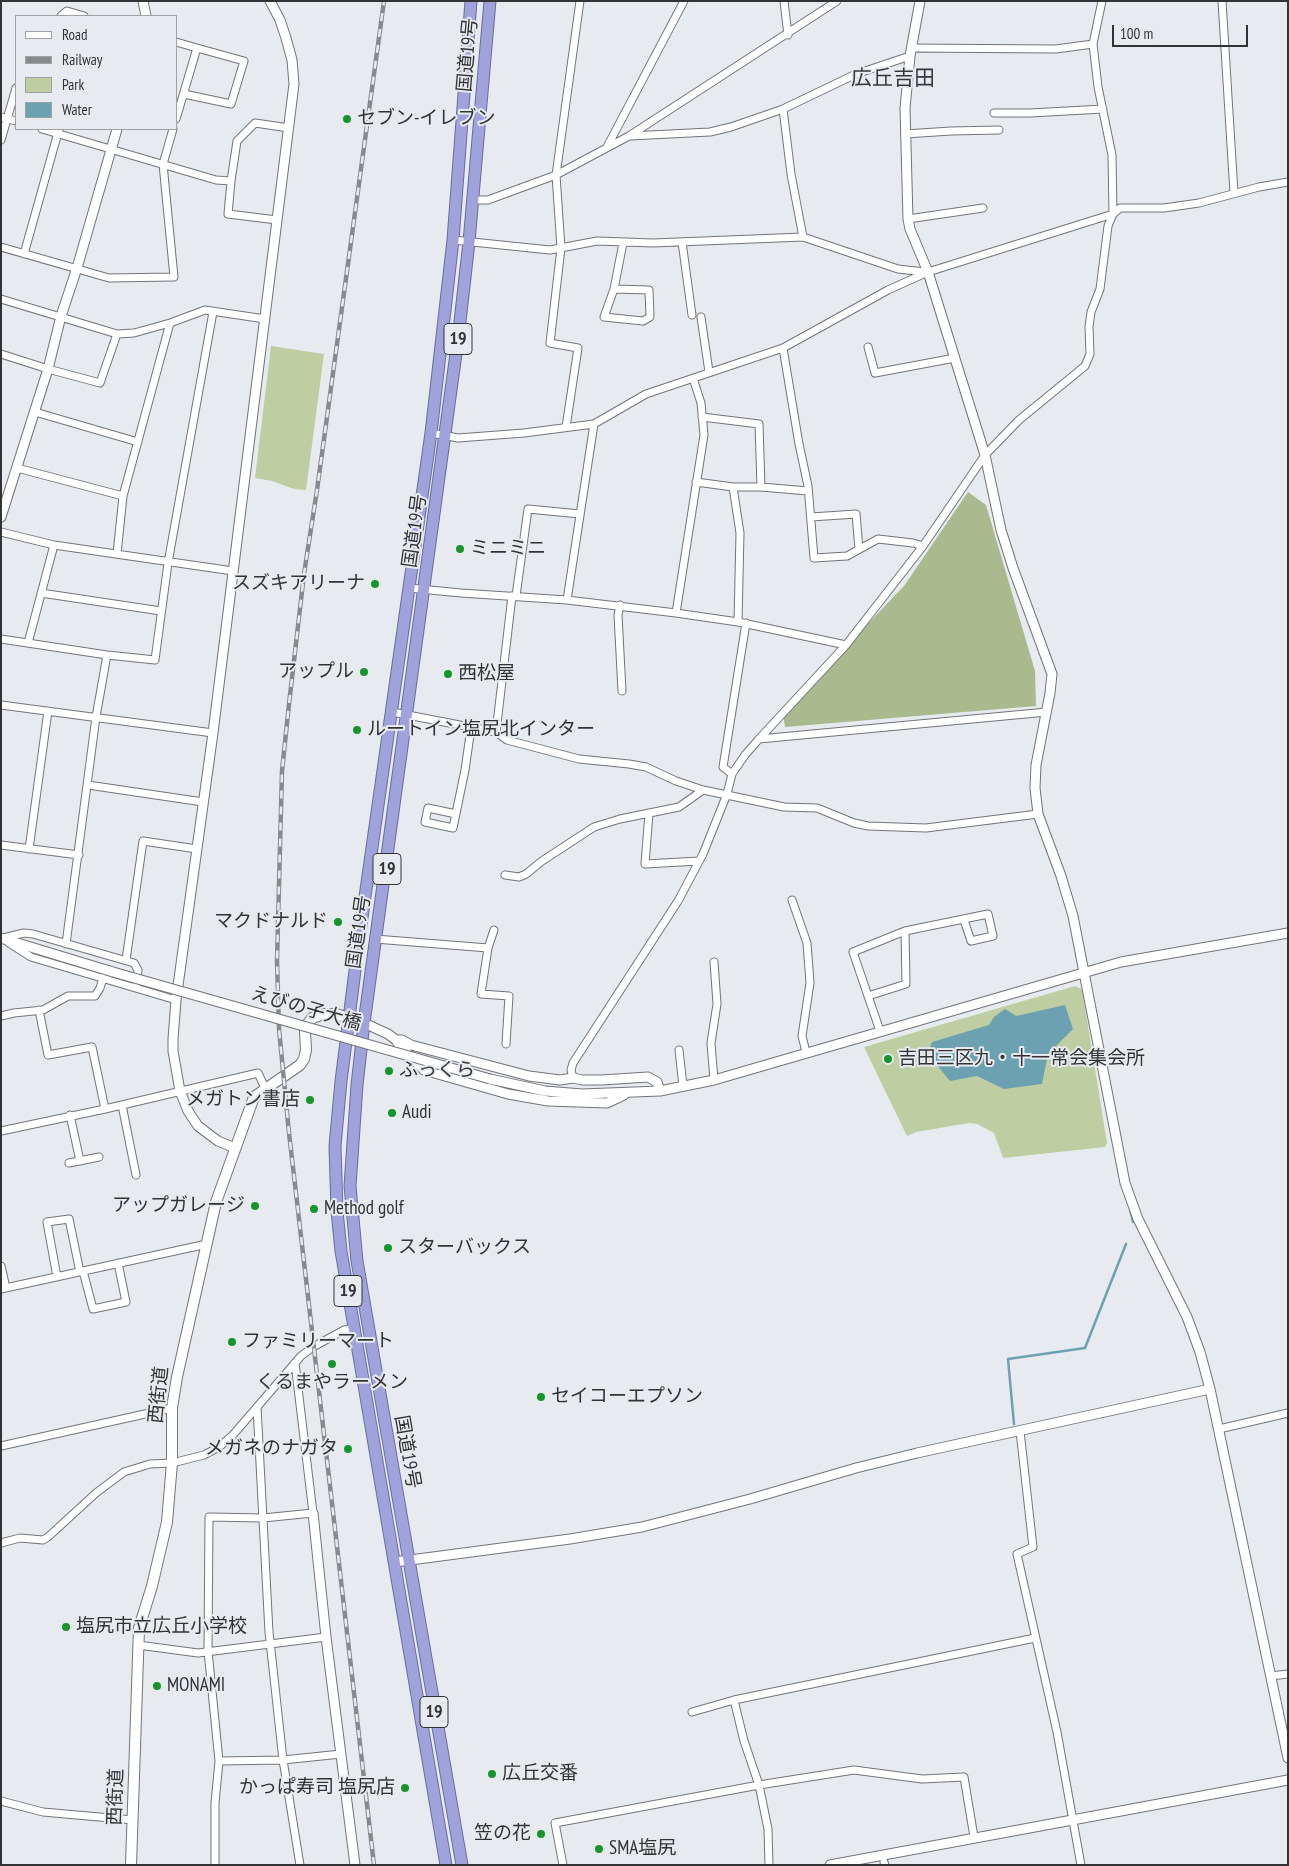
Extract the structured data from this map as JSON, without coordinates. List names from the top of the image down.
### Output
{
  "streets": {
    "highway": ["国道19号", "19"],
    "main road": ["西街道"],
    "street": ["えびの子大橋"]
  },
  "crossings": [
    ["国道19号", "西街道"]
  ],
  "districts": ["広丘吉田"],
  "places": [
    "セブン-イレブン",
    "ミニミニ",
    "スズキアリーナ",
    "アップル",
    "西松屋",
    "ルートイン塩尻北インター",
    "マクドナルド",
    "吉田三区九・十一常会集会所",
    "ふっくら",
    "メガトン書店",
    "Audi",
    "アップガレージ",
    "Method golf",
    "スターバックス",
    "ファミリーマート",
    "くるまやラーメン",
    "セイコーエプソン",
    "メガネのナガタ",
    "塩尻市立広丘小学校",
    "MONAMI",
    "広丘交番",
    "かっぱ寿司 塩尻店",
    "笠の花",
    "SMA塩尻"
  ],
  "legend": [
    "Road",
    "Railway",
    "Park",
    "Water"
  ],
  "scale_bar": "100 m"
}
